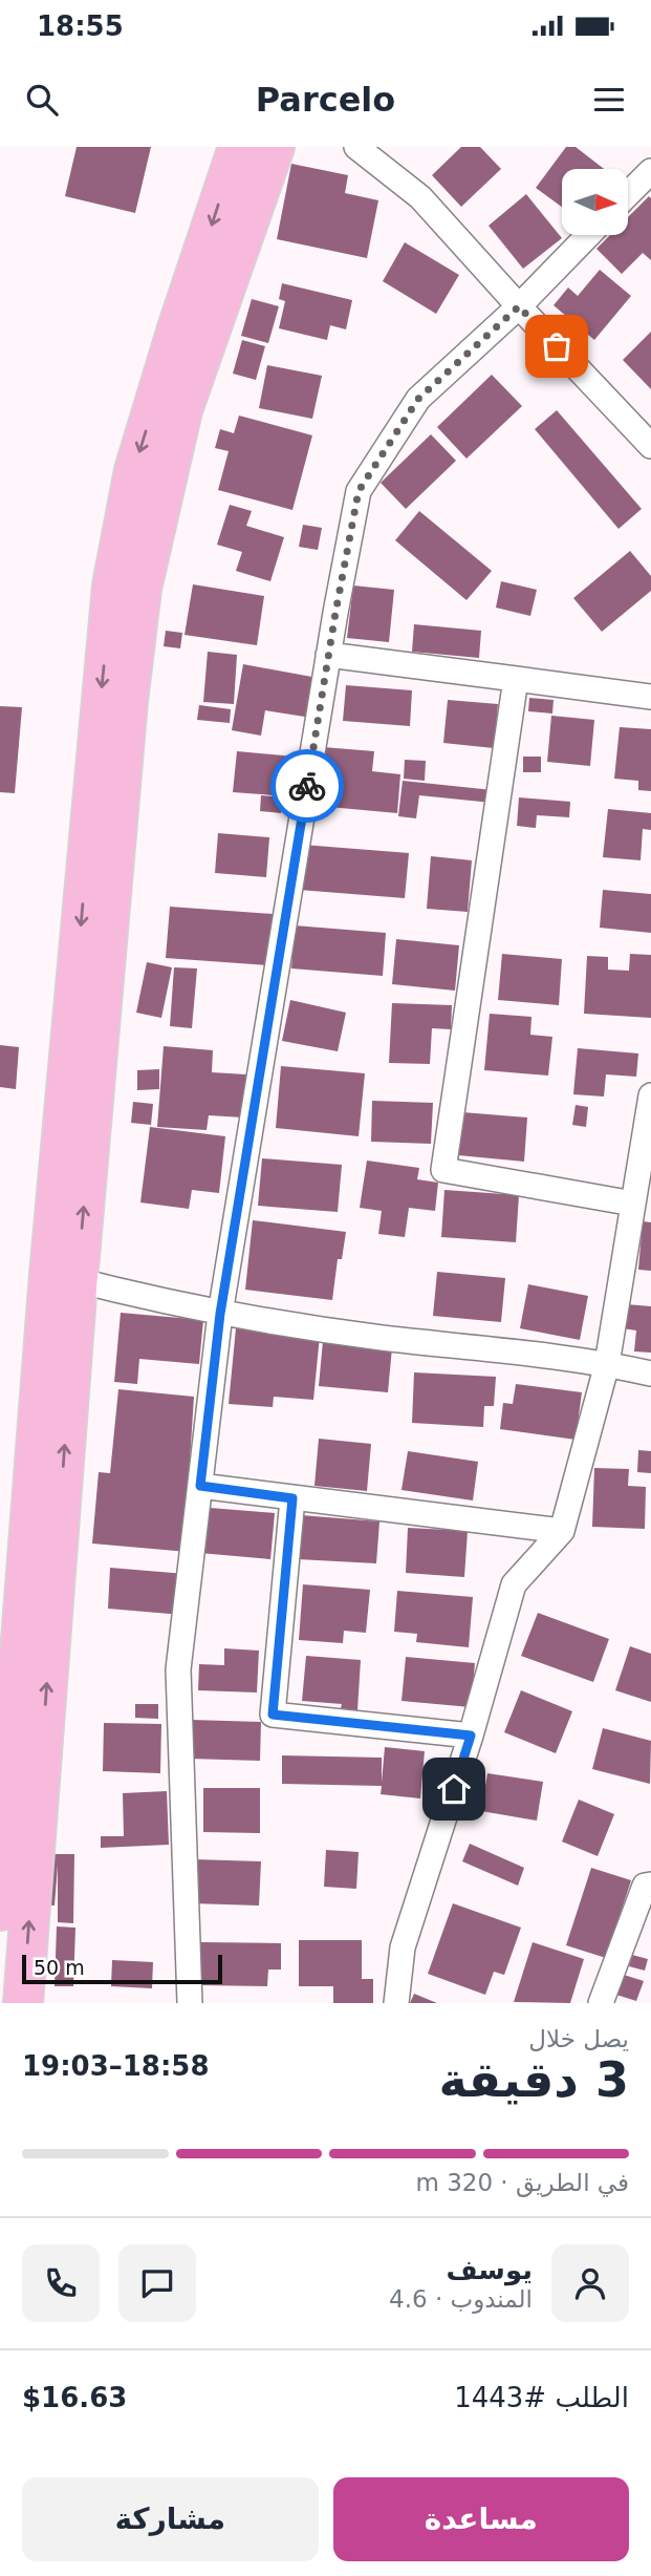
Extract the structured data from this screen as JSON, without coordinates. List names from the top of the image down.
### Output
{
  "scale_bar": "50 m",
  "north": "right",
  "page": {
    "status": "18:55",
    "header": "Parcelo",
    "scale": "50 m",
    "heading": ["3 دقيقة", "يصل خلال", "18:58–19:03"],
    "panel": [
      "يوسف",
      "المندوب · 4.6",
      "الطلب #1443",
      "$16.63"
    ],
    "bar": "في الطريق · 320 m",
    "buttons": ["مساعدة", "مشاركة"]
  }
}
